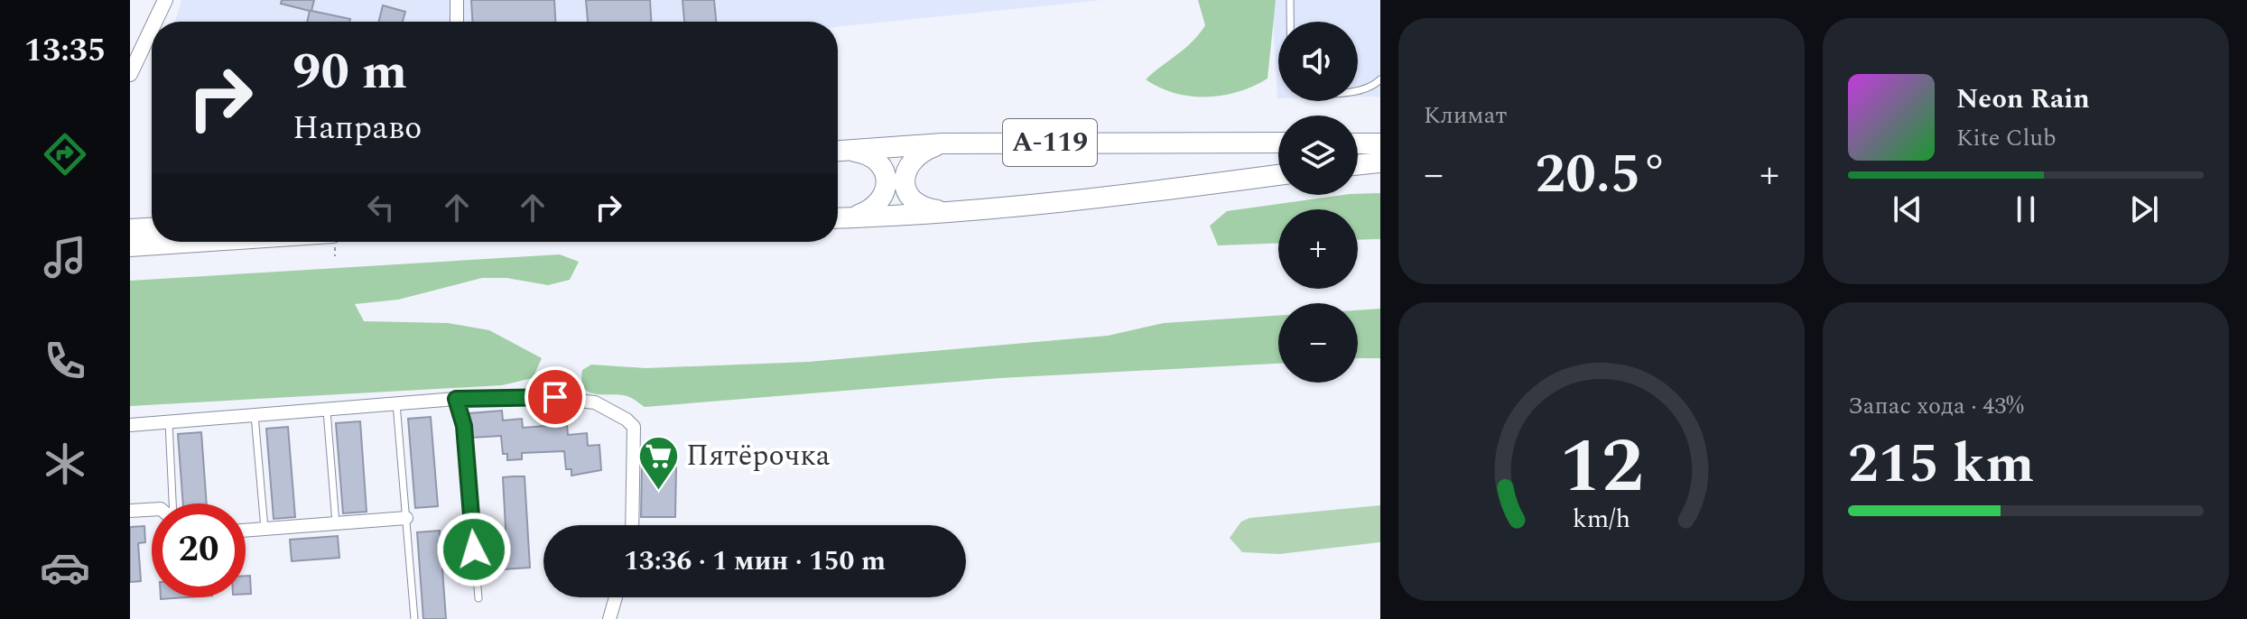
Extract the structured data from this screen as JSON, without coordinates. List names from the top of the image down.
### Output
{
  "streets": {
    "highway": ["А-119"]
  },
  "places": {
    "supermarket": ["Пятёрочка"]
  },
  "page": {
    "tabs": "13:35",
    "tile": [
      "Климат",
      ["Запас хода · 43%", "215 km"]
    ],
    "map_buttons": ["+", "−"],
    "turn": ["90 m", "Направо"],
    "song": ["Neon Rain", "Kite Club"],
    "heat": ["−", "20.5°", "+"],
    "limit": "20",
    "trip": "13:36 · 1 мин · 150 m",
    "gauge": ["12", "km/h"]
  }
}
